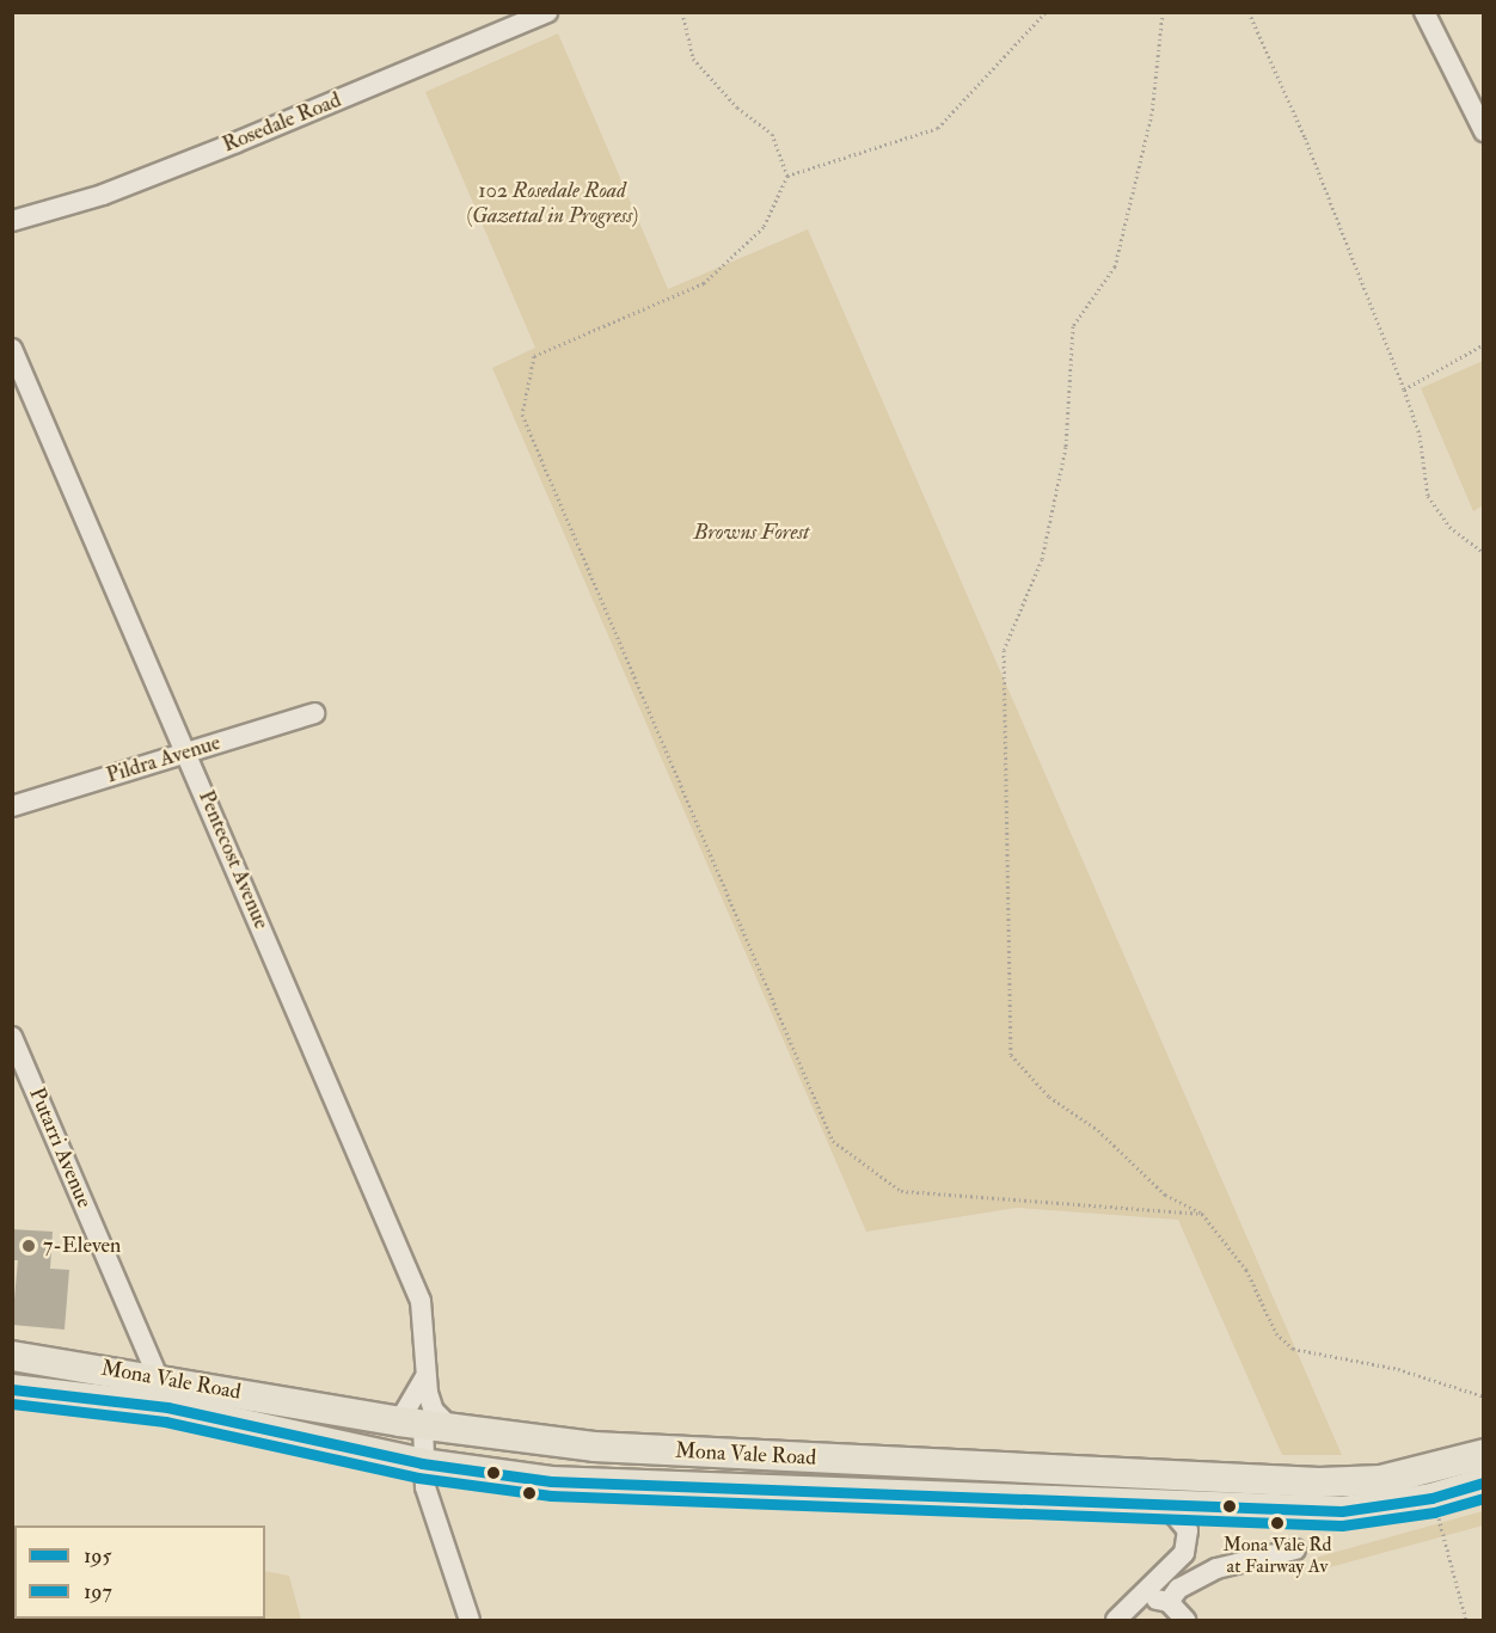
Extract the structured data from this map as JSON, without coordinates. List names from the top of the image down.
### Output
{
  "streets": {
    "highway": ["Mona Vale Road"],
    "street": [
      "Rosedale Road",
      "Pildra Avenue",
      "Pentecost Avenue",
      "Putarri Avenue"
    ]
  },
  "crossings": [
    ["Pildra Avenue", "Pentecost Avenue"],
    ["Pentecost Avenue", "Mona Vale Road"],
    ["Putarri Avenue", "Mona Vale Road"]
  ],
  "parks": ["102 Rosedale Road (Gazettal in Progress)", "Browns Forest"],
  "places": ["7-Eleven", "Mona Vale Rd at Fairway Av"],
  "lines": ["transit line 195", "transit line 197"],
  "legend": ["195", "197"]
}
